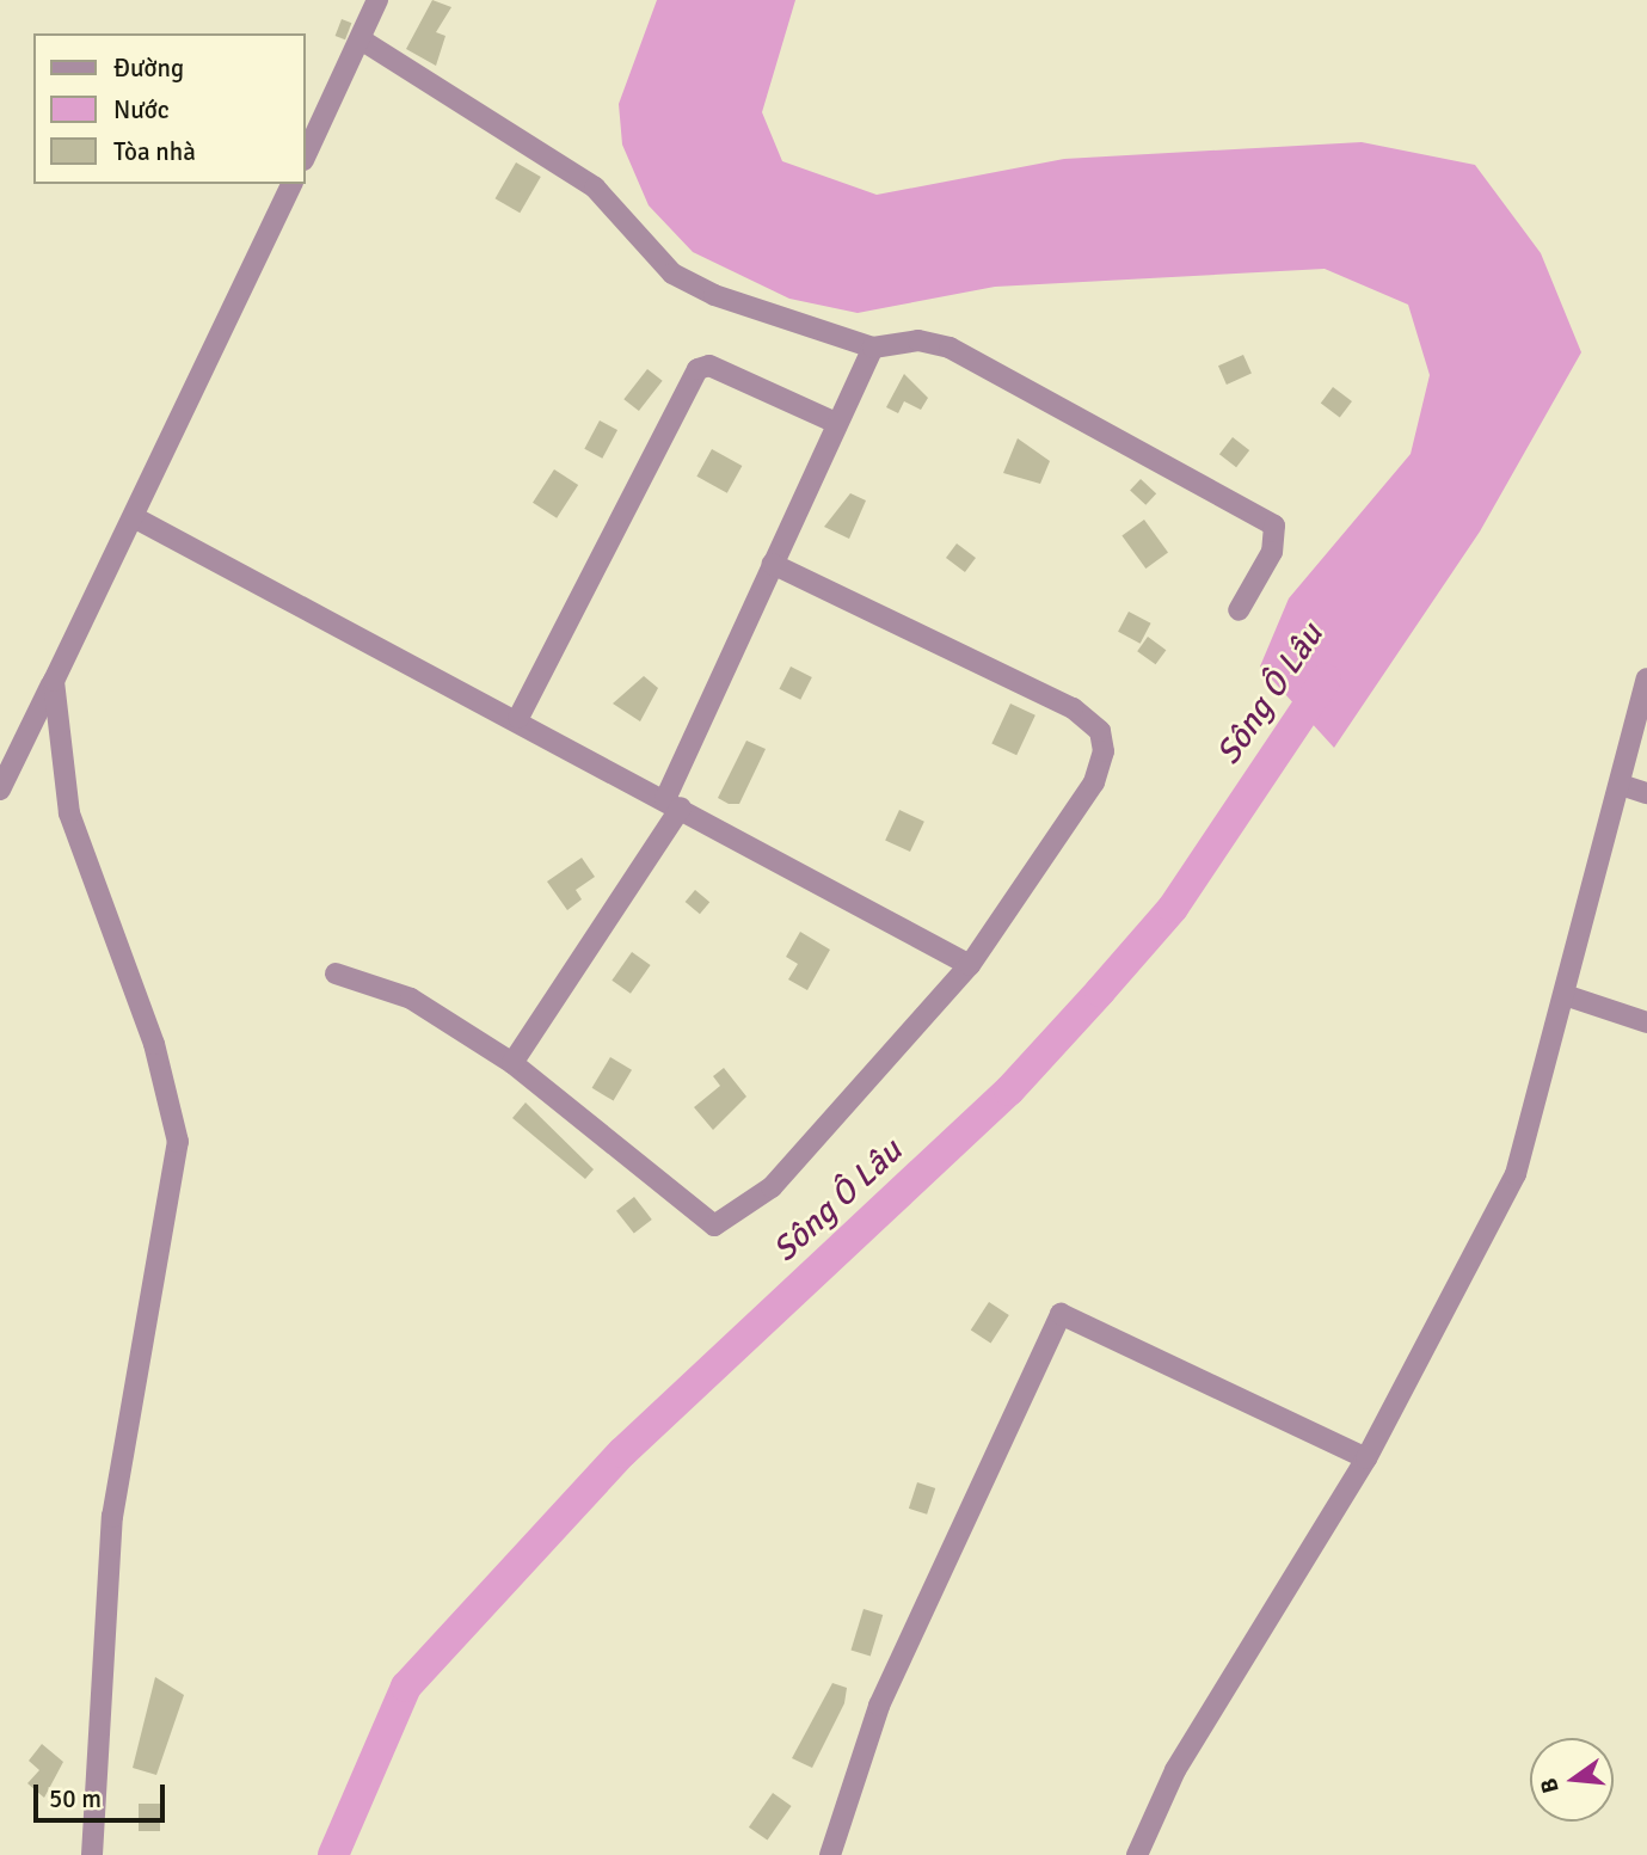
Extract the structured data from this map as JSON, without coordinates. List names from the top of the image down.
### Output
{
  "water": ["Sông Ô Lâu"],
  "legend": ["Đường", "Nước", "Tòa nhà"],
  "scale_bar": "50 m",
  "north": "left"
}
